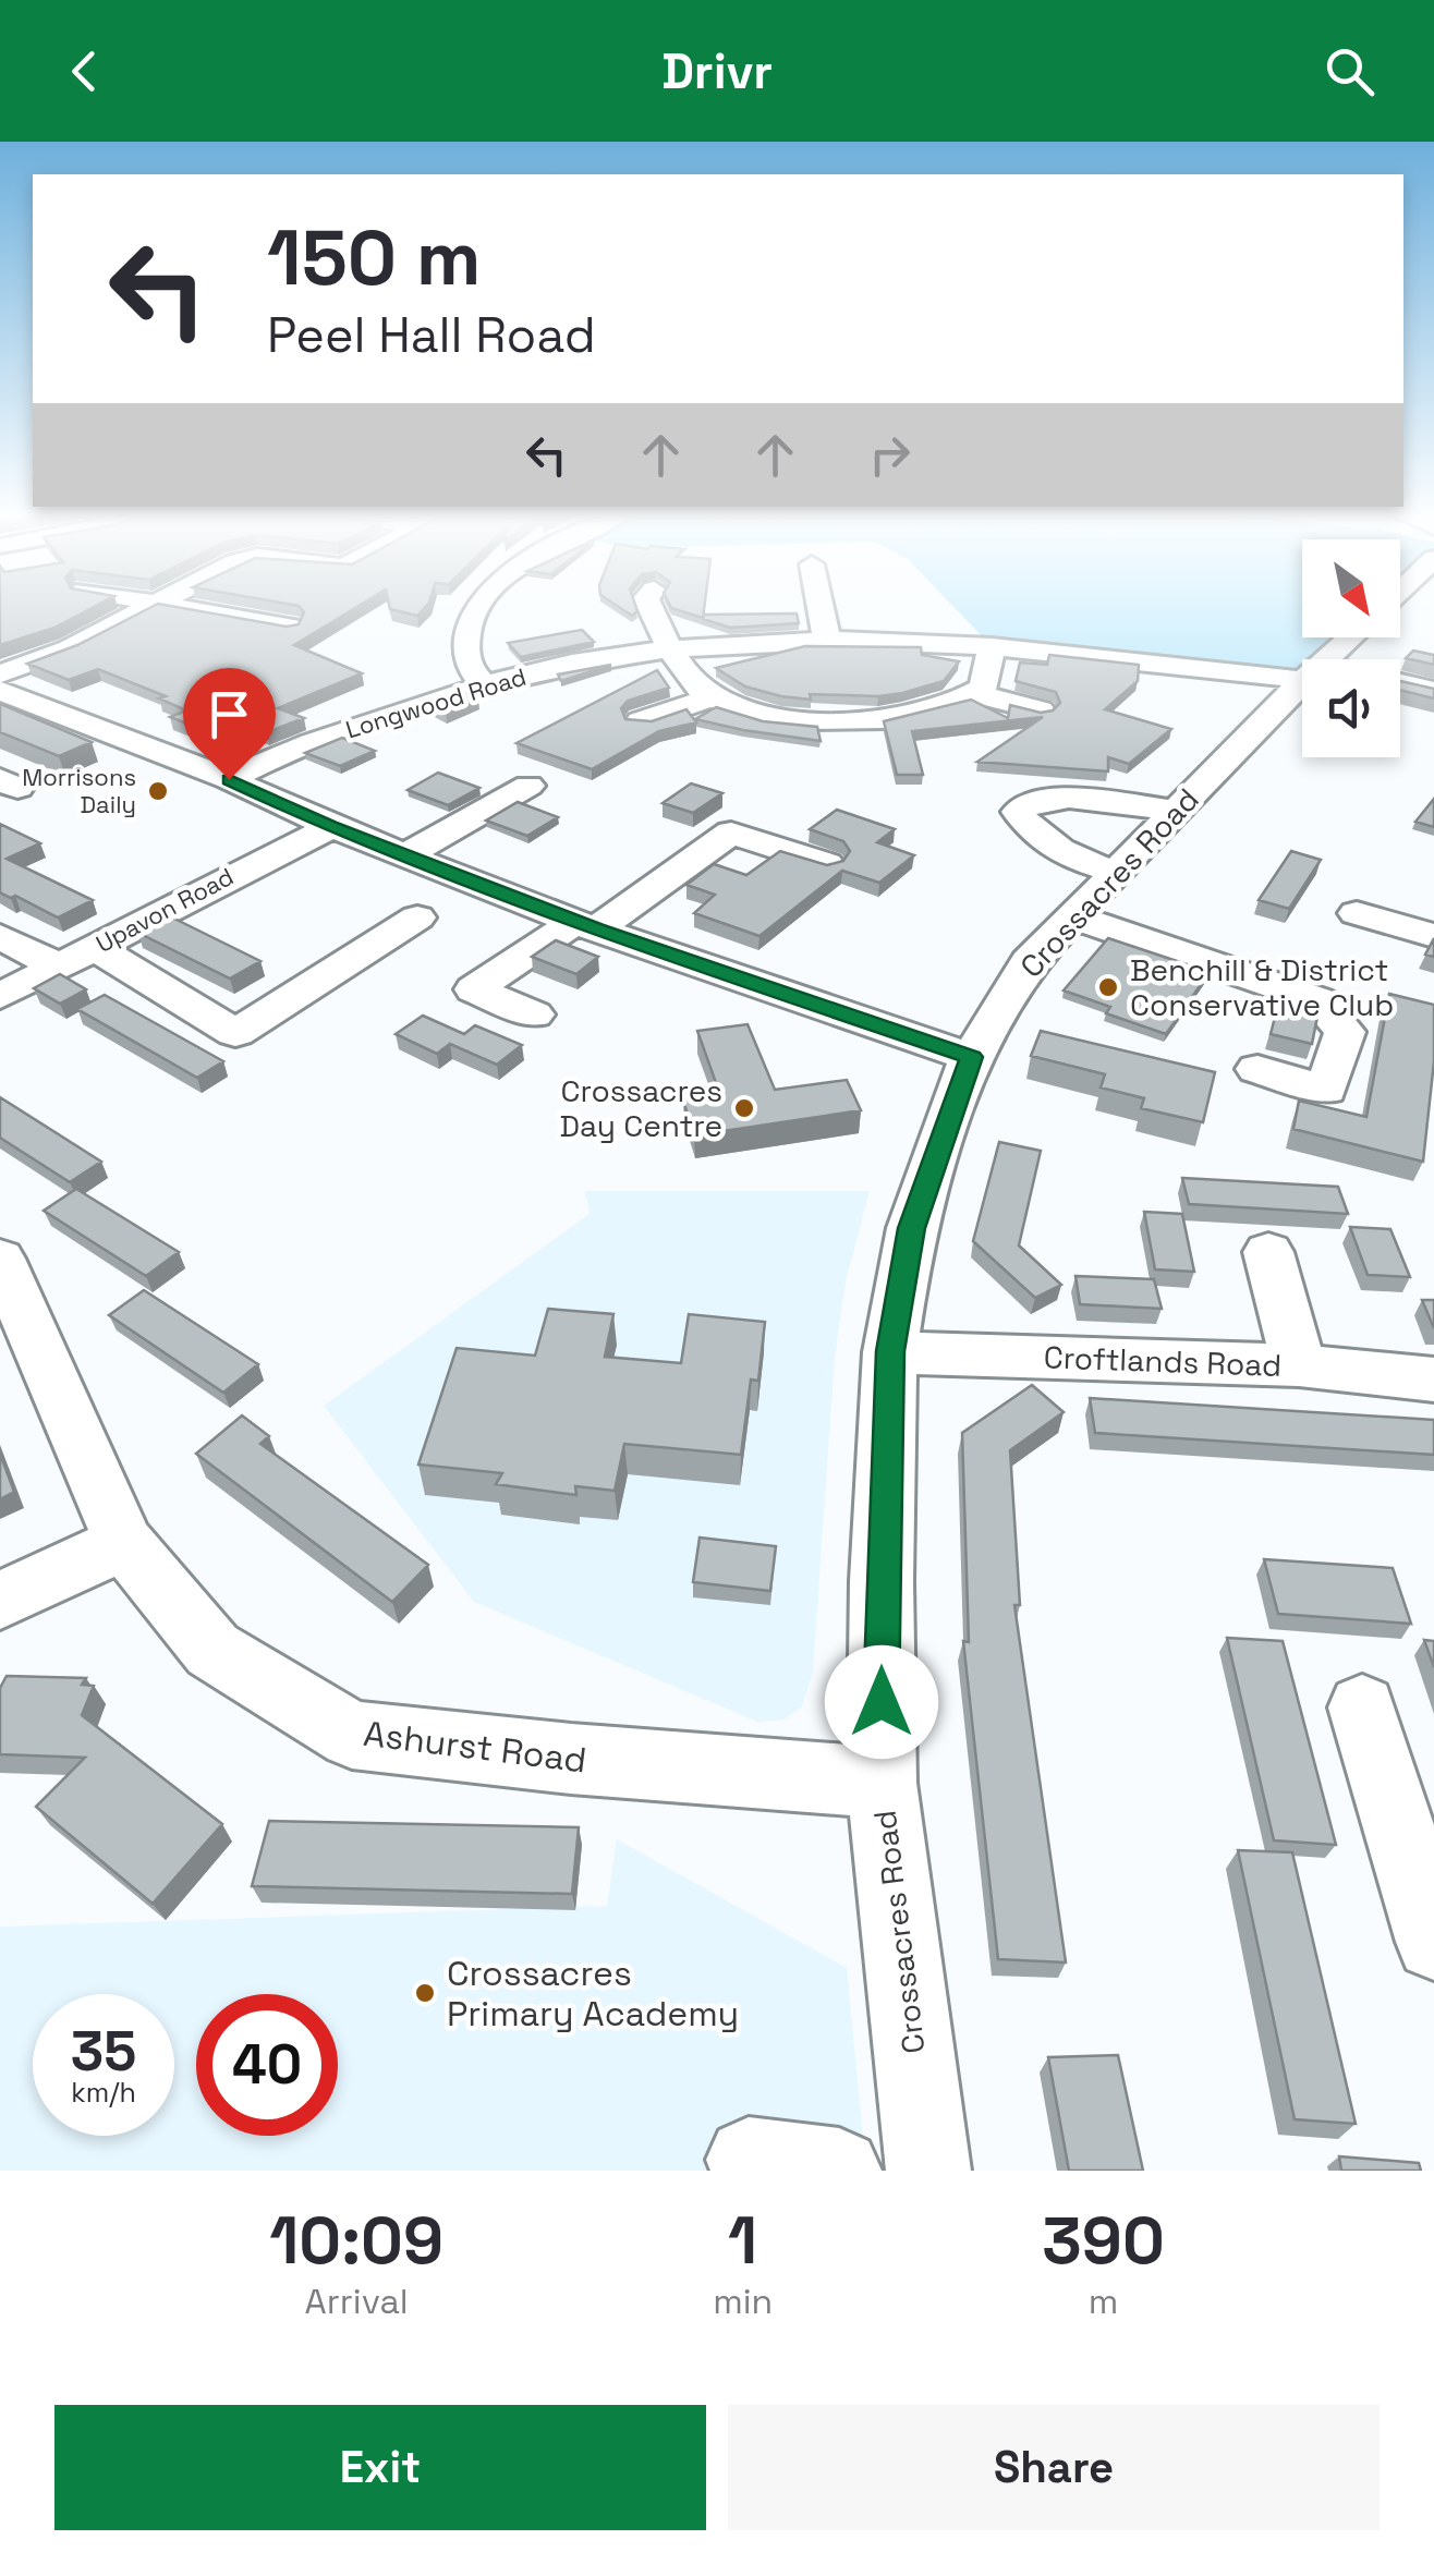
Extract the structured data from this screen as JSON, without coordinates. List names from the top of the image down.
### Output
{
  "streets": {
    "street": [
      "Longwood Road",
      "Crossacres Road",
      "Upavon Road",
      "Croftlands Road",
      "Ashurst Road"
    ]
  },
  "crossings": [
    ["Crossacres Road", "Croftlands Road"],
    ["Crossacres Road", "Ashurst Road"]
  ],
  "places": [
    "Morrisons Daily",
    "Benchill & District Conservative Club",
    "Crossacres Day Centre",
    "Crossacres Primary Academy"
  ],
  "north": "bottom right",
  "page": {
    "header": "Drivr",
    "turn": ["150 m", "Peel Hall Road"],
    "speed": "35 km/h",
    "limit": "40",
    "eta": [
      "10:09",
      "Arrival",
      "1",
      "min",
      "390",
      "m"
    ],
    "buttons": ["Exit", "Share"]
  }
}
